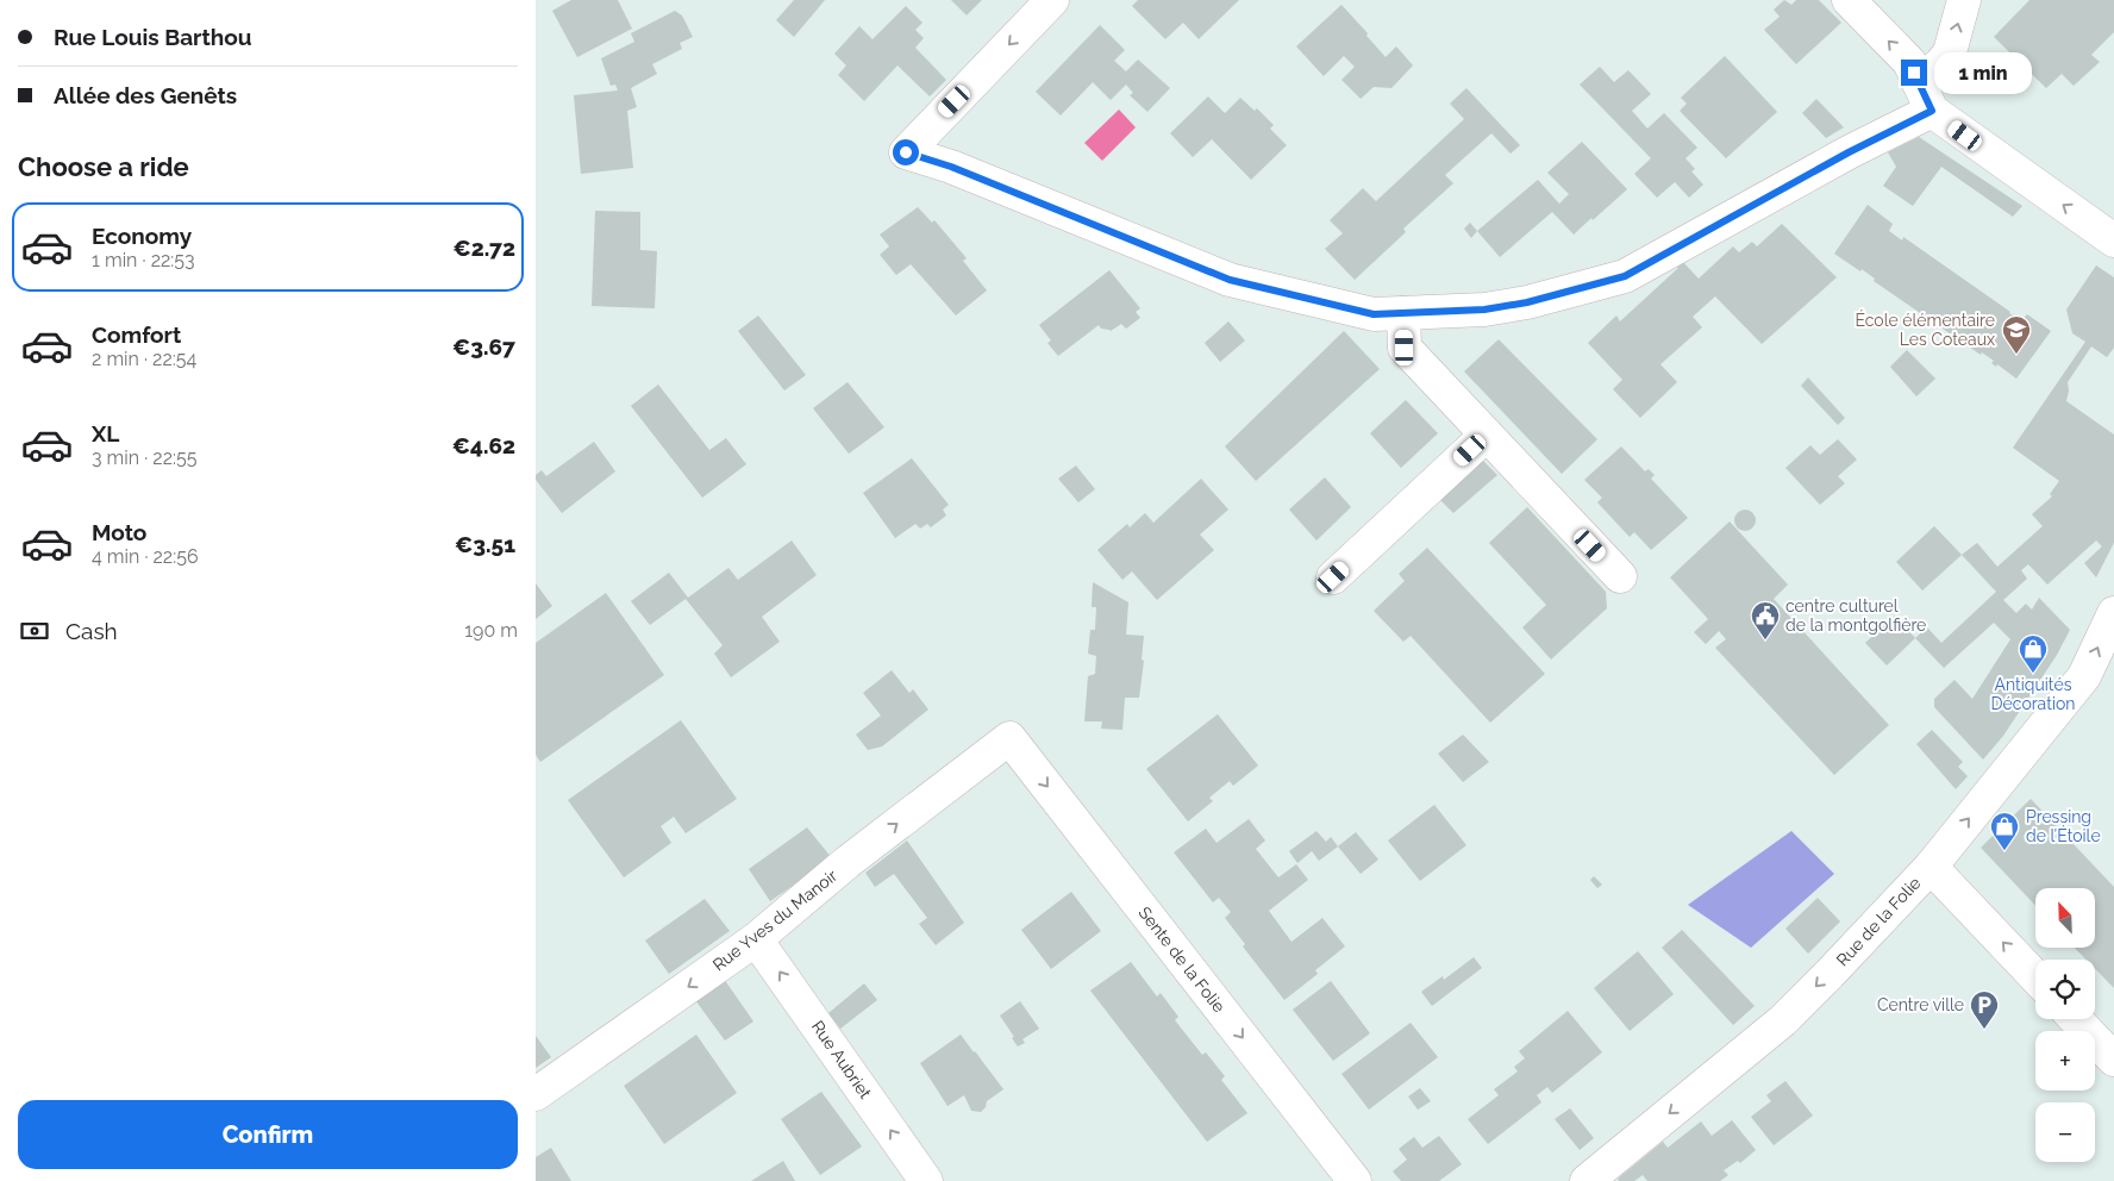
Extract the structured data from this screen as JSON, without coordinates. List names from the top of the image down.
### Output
{
  "streets": {
    "street": [
      "Rue Yves du Manoir",
      "Rue de la Folie",
      "Sente de la Folie",
      "Rue Aubriet"
    ]
  },
  "crossings": [
    ["Rue Yves du Manoir", "Sente de la Folie"],
    ["Rue Yves du Manoir", "Rue Aubriet"]
  ],
  "one_way": ["Sente de la Folie", "Rue Aubriet"],
  "places": {
    "school or university": ["École élémentaire Les Coteaux"],
    "public building": ["centre culturel de la montgolfière"],
    "shop": ["Antiquités Décoration", "Pressing de l’Étoile"],
    "parking": ["Centre ville"]
  },
  "north": "top left",
  "page": {
    "banner": ["Rue Louis Barthou", "Allée des Genêts"],
    "bubble": "1 min",
    "heading": "Choose a ride",
    "list": [
      {
        "name": "Economy",
        "note": "1 min · 22:53",
        "value": "€2.72"
      },
      {
        "name": "Comfort",
        "note": "2 min · 22:54",
        "value": "€3.67"
      },
      {
        "name": "XL",
        "note": "3 min · 22:55",
        "value": "€4.62"
      },
      {
        "name": "Moto",
        "note": "4 min · 22:56",
        "value": "€3.51"
      }
    ],
    "pay": ["Cash", "190 m"],
    "map_buttons": ["+", "−"],
    "buttons": "Confirm"
  }
}
